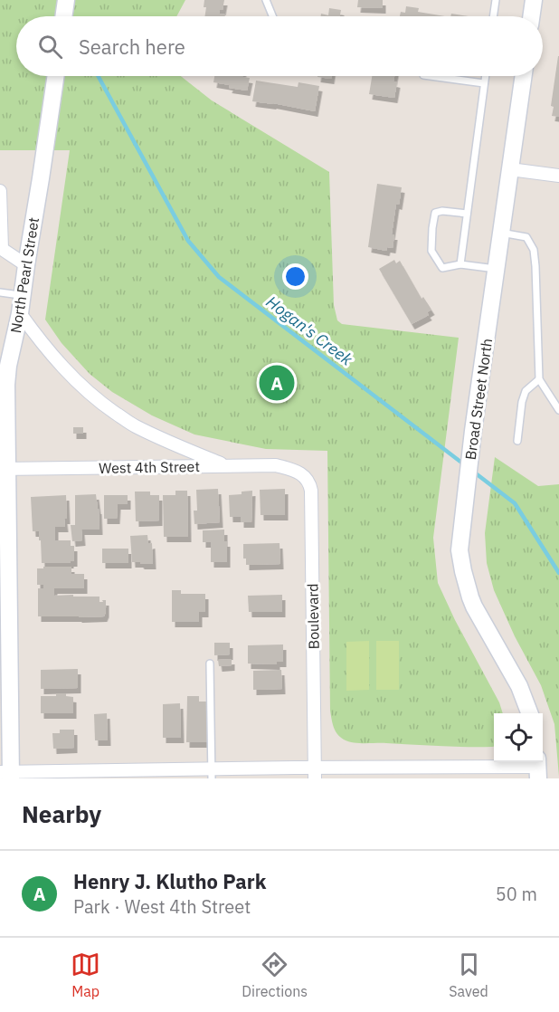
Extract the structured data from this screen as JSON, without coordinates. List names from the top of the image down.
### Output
{
  "streets": {
    "street": [
      "North Pearl Street",
      "Broad Street North",
      "West 4th Street",
      "Boulevard"
    ]
  },
  "crossings": [
    ["North Pearl Street", "West 4th Street"],
    ["West 4th Street", "Boulevard"]
  ],
  "water": ["Hogan's Creek"],
  "page": {
    "search": "Search here",
    "pins": "A",
    "heading": "Nearby",
    "list": [
      {
        "mark": "A",
        "name": "Henry J. Klutho Park",
        "note": "Park · West 4th Street",
        "value": "50 m"
      }
    ],
    "nav": ["Map", "Directions", "Saved"]
  }
}
